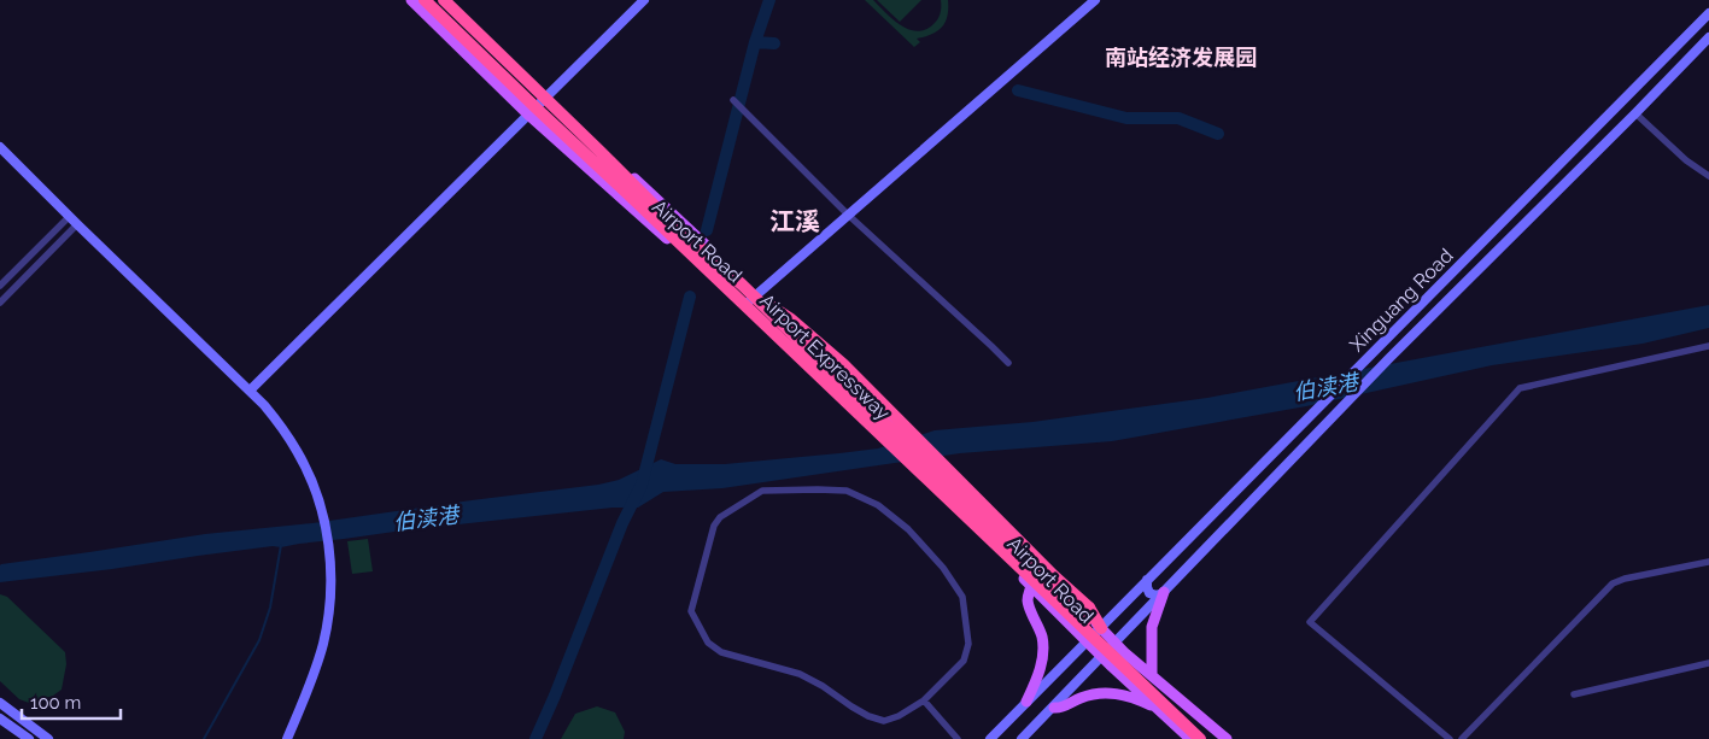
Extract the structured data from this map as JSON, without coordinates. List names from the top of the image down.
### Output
{
  "streets": {
    "highway": ["Airport Expressway"],
    "main road": ["Airport Road", "Xinguang Road"]
  },
  "crossings": [
    ["Airport Road", "Xinguang Road"]
  ],
  "districts": ["南站经济发展园", "江溪"],
  "water": ["伯渎港"],
  "scale_bar": "100 m"
}
